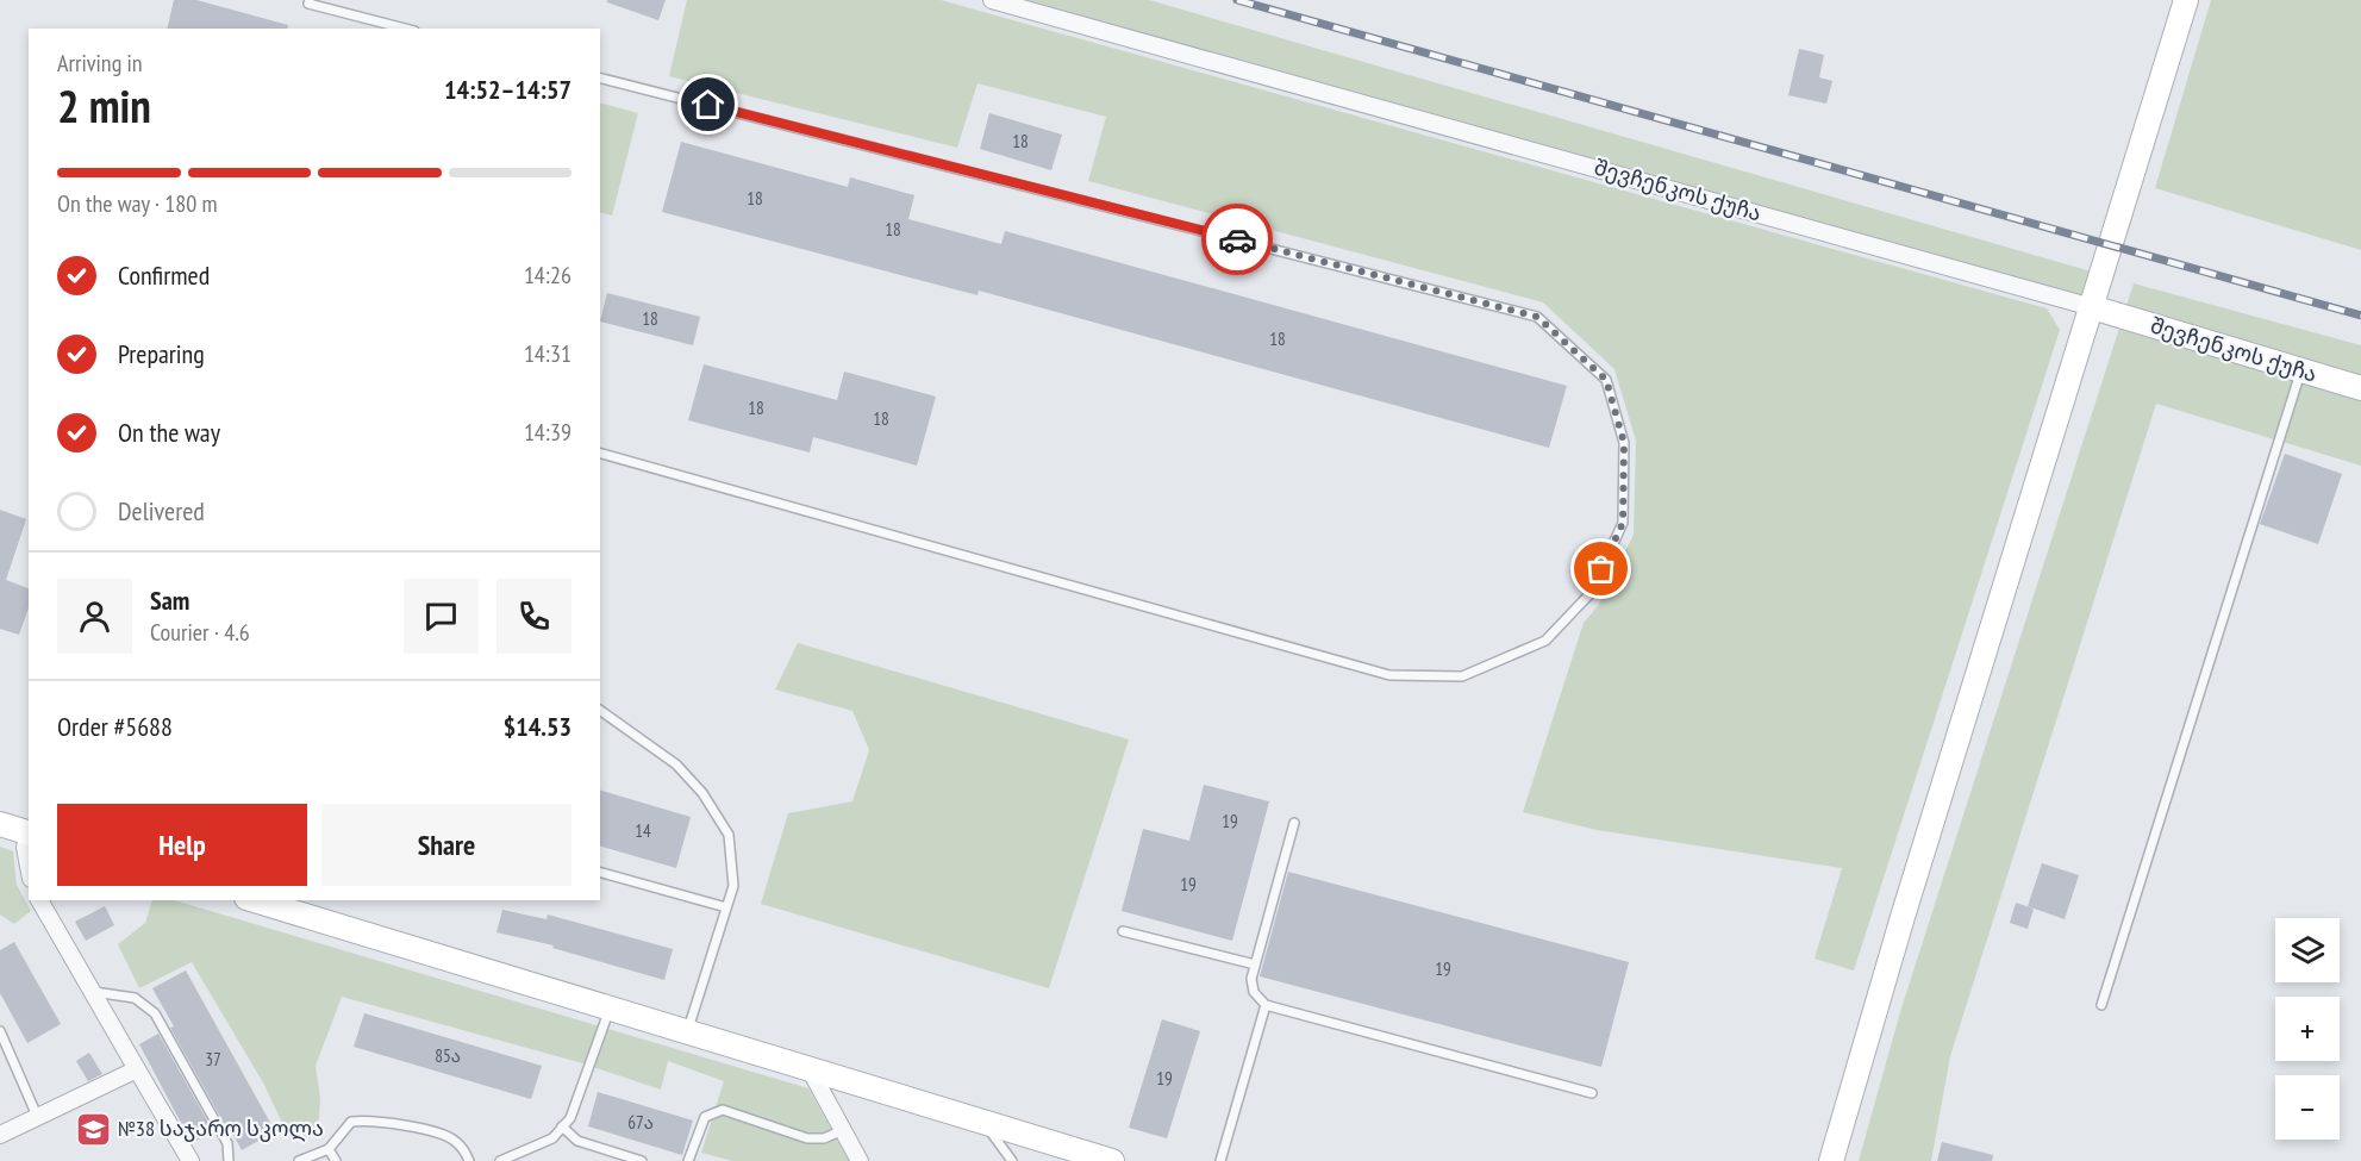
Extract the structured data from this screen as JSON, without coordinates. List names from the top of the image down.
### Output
{
  "streets": {
    "street": ["შევჩენკოს ქუჩა"]
  },
  "places": {
    "school or university": ["№38 საჯარო სკოლა"]
  },
  "house_numbers": [
    "18",
    "18",
    "18",
    "18",
    "18",
    "18",
    "18",
    "19",
    "14",
    "19",
    "19",
    "85ა",
    "37",
    "19",
    "67ა"
  ],
  "page": {
    "heading": ["2 min", "Arriving in", "14:52–14:57"],
    "panel": [
      "Sam",
      "Courier · 4.6",
      "Order #5688",
      "$14.53"
    ],
    "bar": "On the way · 180 m",
    "list": [
      ["Confirmed", "14:26"],
      ["Preparing", "14:31"],
      ["On the way", "14:39"],
      "Delivered"
    ],
    "buttons": ["Help", "Share"],
    "map_buttons": ["+", "−"]
  }
}
